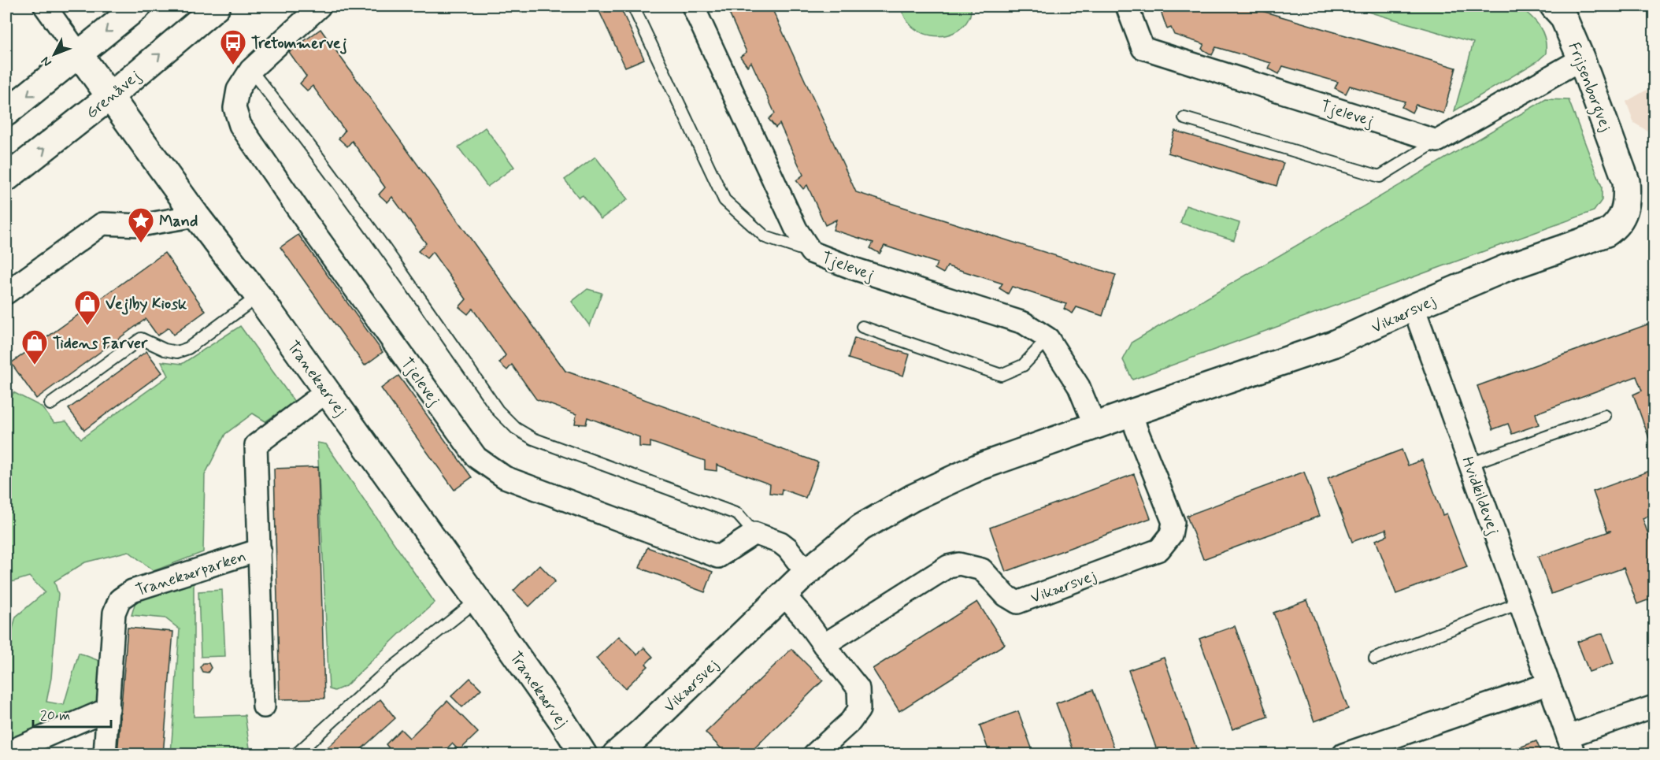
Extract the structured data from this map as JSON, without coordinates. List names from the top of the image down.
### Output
{
  "streets": {
    "street": [
      "Frijsenborgvej",
      "Grenåvej",
      "Tjelevej",
      "Vikærsvej",
      "Tranekærvej",
      "Hvidkildevej",
      "Tranekærparken"
    ]
  },
  "crossings": [
    ["Frijsenborgvej", "Vikærsvej"],
    ["Grenåvej", "Tranekærvej"],
    ["Tjelevej", "Vikærsvej"],
    ["Vikærsvej", "Hvidkildevej"],
    ["Tranekærvej", "Tranekærparken"]
  ],
  "places": {
    "bus stop": ["Tretommervej"],
    "place": ["Mand"],
    "shop": ["Vejlby Kiosk", "Tidens Farver"]
  },
  "scale_bar": "20 m",
  "north": "bottom left"
}
